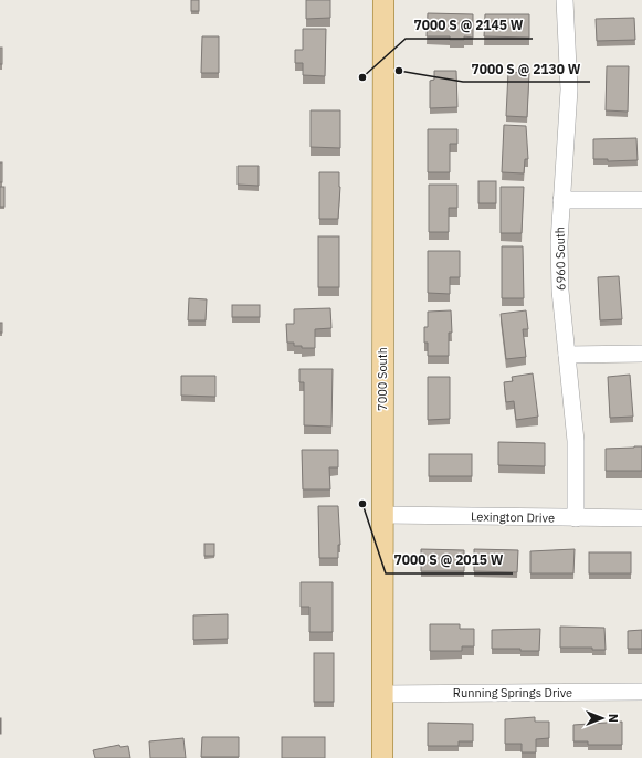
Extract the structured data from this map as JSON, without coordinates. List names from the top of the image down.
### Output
{
  "streets": {
    "main road": ["7000 South"],
    "street": ["6960 South", "Lexington Drive", "Running Springs Drive"]
  },
  "crossings": [
    ["6960 South", "Lexington Drive"],
    ["7000 South", "Lexington Drive"],
    ["7000 South", "Running Springs Drive"]
  ],
  "places": ["7000 S @ 2130 W", "7000 S @ 2145 W", "7000 S @ 2015 W"],
  "north": "right"
}
